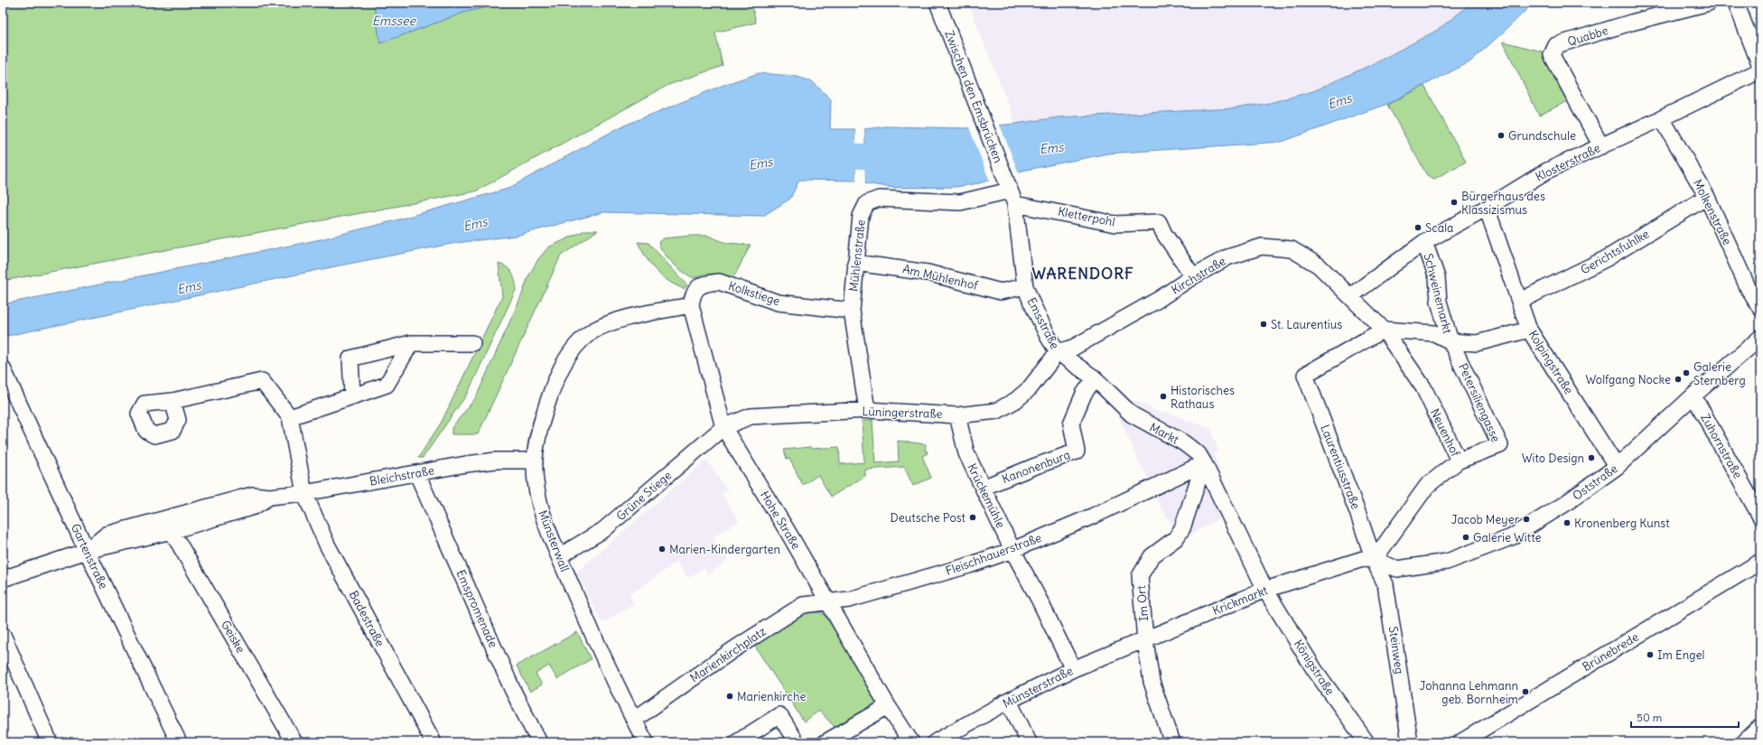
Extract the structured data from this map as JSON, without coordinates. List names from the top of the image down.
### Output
{
  "streets": {
    "street": [
      "Quabbe",
      "Zwischen den Emsbrücken",
      "Klosterstraße",
      "Molkenstraße",
      "Kletterpohl",
      "Gerichtsfuhlke",
      "Mühlenstraße",
      "Kirchstraße",
      "Am Mühlenhof",
      "Kolkstiege",
      "Schweinemarkt",
      "Emsstraße",
      "Kolpingstraße",
      "Petersiliengasse",
      "Lüningerstraße",
      "Neuenhof",
      "Markt",
      "Zuhornstraße",
      "Kanonenburg",
      "Laurentiusstraße",
      "Bleichstraße",
      "Oststraße",
      "Grüne Stiege",
      "Krückemühle",
      "Hohe Straße",
      "Münsterwall",
      "Fleischhauerstraße",
      "Gartenstraße",
      "Krickmarkt",
      "Im Ort",
      "Emspromenade",
      "Badestraße",
      "Geiske",
      "Steinweg",
      "Brünebrede",
      "Marienkirchplatz",
      "Königstraße",
      "Münsterstraße"
    ]
  },
  "crossings": [
    ["Quabbe", "Klosterstraße"],
    ["Zwischen den Emsbrücken", "Kletterpohl"],
    ["Zwischen den Emsbrücken", "Mühlenstraße"],
    ["Zwischen den Emsbrücken", "Emsstraße"],
    ["Klosterstraße", "Molkenstraße"],
    ["Klosterstraße", "Kirchstraße"],
    ["Klosterstraße", "Schweinemarkt"],
    ["Klosterstraße", "Kolpingstraße"],
    ["Molkenstraße", "Gerichtsfuhlke"],
    ["Kletterpohl", "Mühlenstraße"],
    ["Kletterpohl", "Kirchstraße"],
    ["Kletterpohl", "Emsstraße"],
    ["Gerichtsfuhlke", "Kolpingstraße"],
    ["Mühlenstraße", "Am Mühlenhof"],
    ["Mühlenstraße", "Kolkstiege"],
    ["Mühlenstraße", "Emsstraße"],
    ["Mühlenstraße", "Lüningerstraße"],
    ["Kirchstraße", "Schweinemarkt"],
    ["Kirchstraße", "Emsstraße"],
    ["Kirchstraße", "Lüningerstraße"],
    ["Kirchstraße", "Neuenhof"],
    ["Kirchstraße", "Laurentiusstraße"],
    ["Am Mühlenhof", "Emsstraße"],
    ["Kolkstiege", "Hohe Straße"],
    ["Kolkstiege", "Münsterwall"],
    ["Schweinemarkt", "Petersiliengasse"],
    ["Schweinemarkt", "Neuenhof"],
    ["Schweinemarkt", "Laurentiusstraße"],
    ["Emsstraße", "Lüningerstraße"],
    ["Emsstraße", "Markt"],
    ["Emsstraße", "Kanonenburg"],
    ["Kolpingstraße", "Oststraße"],
    ["Petersiliengasse", "Neuenhof"],
    ["Lüningerstraße", "Grüne Stiege"],
    ["Lüningerstraße", "Krückemühle"],
    ["Lüningerstraße", "Hohe Straße"],
    ["Neuenhof", "Laurentiusstraße"],
    ["Neuenhof", "Oststraße"],
    ["Neuenhof", "Krickmarkt"],
    ["Neuenhof", "Steinweg"],
    ["Markt", "Fleischhauerstraße"],
    ["Markt", "Im Ort"],
    ["Markt", "Königstraße"],
    ["Zuhornstraße", "Oststraße"],
    ["Kanonenburg", "Krückemühle"],
    ["Laurentiusstraße", "Oststraße"],
    ["Laurentiusstraße", "Krickmarkt"],
    ["Laurentiusstraße", "Steinweg"],
    ["Bleichstraße", "Münsterwall"],
    ["Bleichstraße", "Gartenstraße"],
    ["Bleichstraße", "Emspromenade"],
    ["Bleichstraße", "Badestraße"],
    ["Bleichstraße", "Geiske"],
    ["Oststraße", "Krickmarkt"],
    ["Oststraße", "Steinweg"],
    ["Grüne Stiege", "Hohe Straße"],
    ["Grüne Stiege", "Münsterwall"],
    ["Krückemühle", "Fleischhauerstraße"],
    ["Krückemühle", "Münsterstraße"],
    ["Hohe Straße", "Münsterwall"],
    ["Hohe Straße", "Fleischhauerstraße"],
    ["Hohe Straße", "Marienkirchplatz"],
    ["Münsterwall", "Marienkirchplatz"],
    ["Fleischhauerstraße", "Im Ort"],
    ["Fleischhauerstraße", "Marienkirchplatz"],
    ["Krickmarkt", "Im Ort"],
    ["Krickmarkt", "Steinweg"],
    ["Krickmarkt", "Königstraße"],
    ["Krickmarkt", "Münsterstraße"],
    ["Im Ort", "Münsterstraße"]
  ],
  "districts": ["WARENDORF"],
  "water": ["Emssee", "Ems"],
  "places": [
    "Grundschule",
    "Bürgerhaus des Klassizismus",
    "Scala",
    "St. Laurentius",
    "Galerie Sternberg",
    "Wolfgang Nocke",
    "Historisches Rathaus",
    "Wito Design",
    "Deutsche Post",
    "Jacob Meyer",
    "Kronenberg Kunst",
    "Galerie Witte",
    "Marien-Kindergarten",
    "Im Engel",
    "Johanna Lehmann geb. Bornheim",
    "Marienkirche"
  ],
  "scale_bar": "50 m"
}
